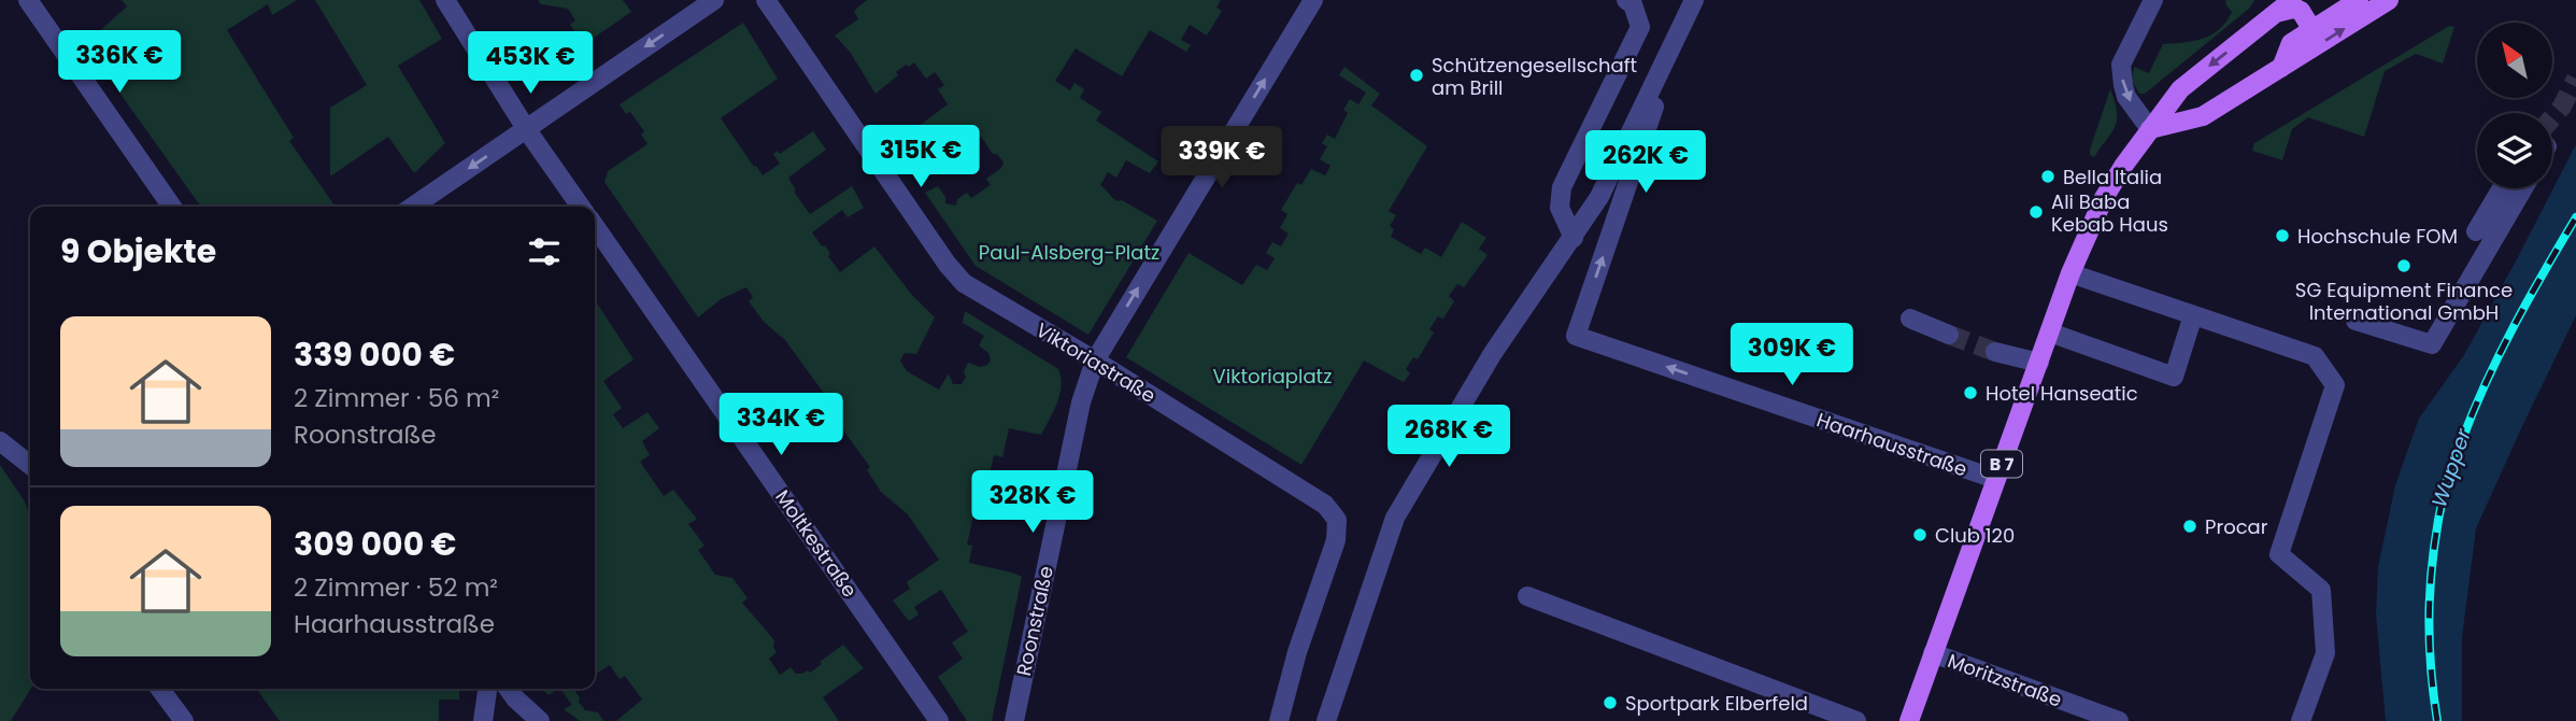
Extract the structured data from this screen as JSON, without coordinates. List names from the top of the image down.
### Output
{
  "streets": {
    "main road": ["B 7"],
    "street": [
      "Viktoriastraße",
      "Haarhausstraße",
      "Moltkestraße",
      "Roonstraße",
      "Moritzstraße"
    ]
  },
  "crossings": [
    ["Viktoriastraße", "Roonstraße"],
    ["Haarhausstraße", "B 7"],
    ["B 7", "Moritzstraße"]
  ],
  "one_way": ["Roonstraße"],
  "water": ["Wupper"],
  "parks": ["Paul-Alsberg-Platz", "Viktoriaplatz"],
  "places": [
    "Schützengesellschaft am Brill",
    "Bella Italia",
    "Ali Baba Kebab Haus",
    "Hochschule FOM",
    "SG Equipment Finance International GmbH",
    "Hotel Hanseatic",
    "Procar",
    "Club 120",
    "Sportpark Elberfeld"
  ],
  "north": "top left",
  "page": {
    "price": [
      "336K €",
      "453K €",
      "315K €",
      "339K €",
      "262K €",
      "309K €",
      "334K €",
      "268K €",
      "328K €"
    ],
    "heading": "9 Objekte",
    "list": [
      {
        "name": "339 000 €",
        "note": "2 Zimmer · 56 m² · Roonstraße"
      },
      {
        "name": "309 000 €",
        "note": "2 Zimmer · 52 m² · Haarhausstraße"
      }
    ]
  }
}
